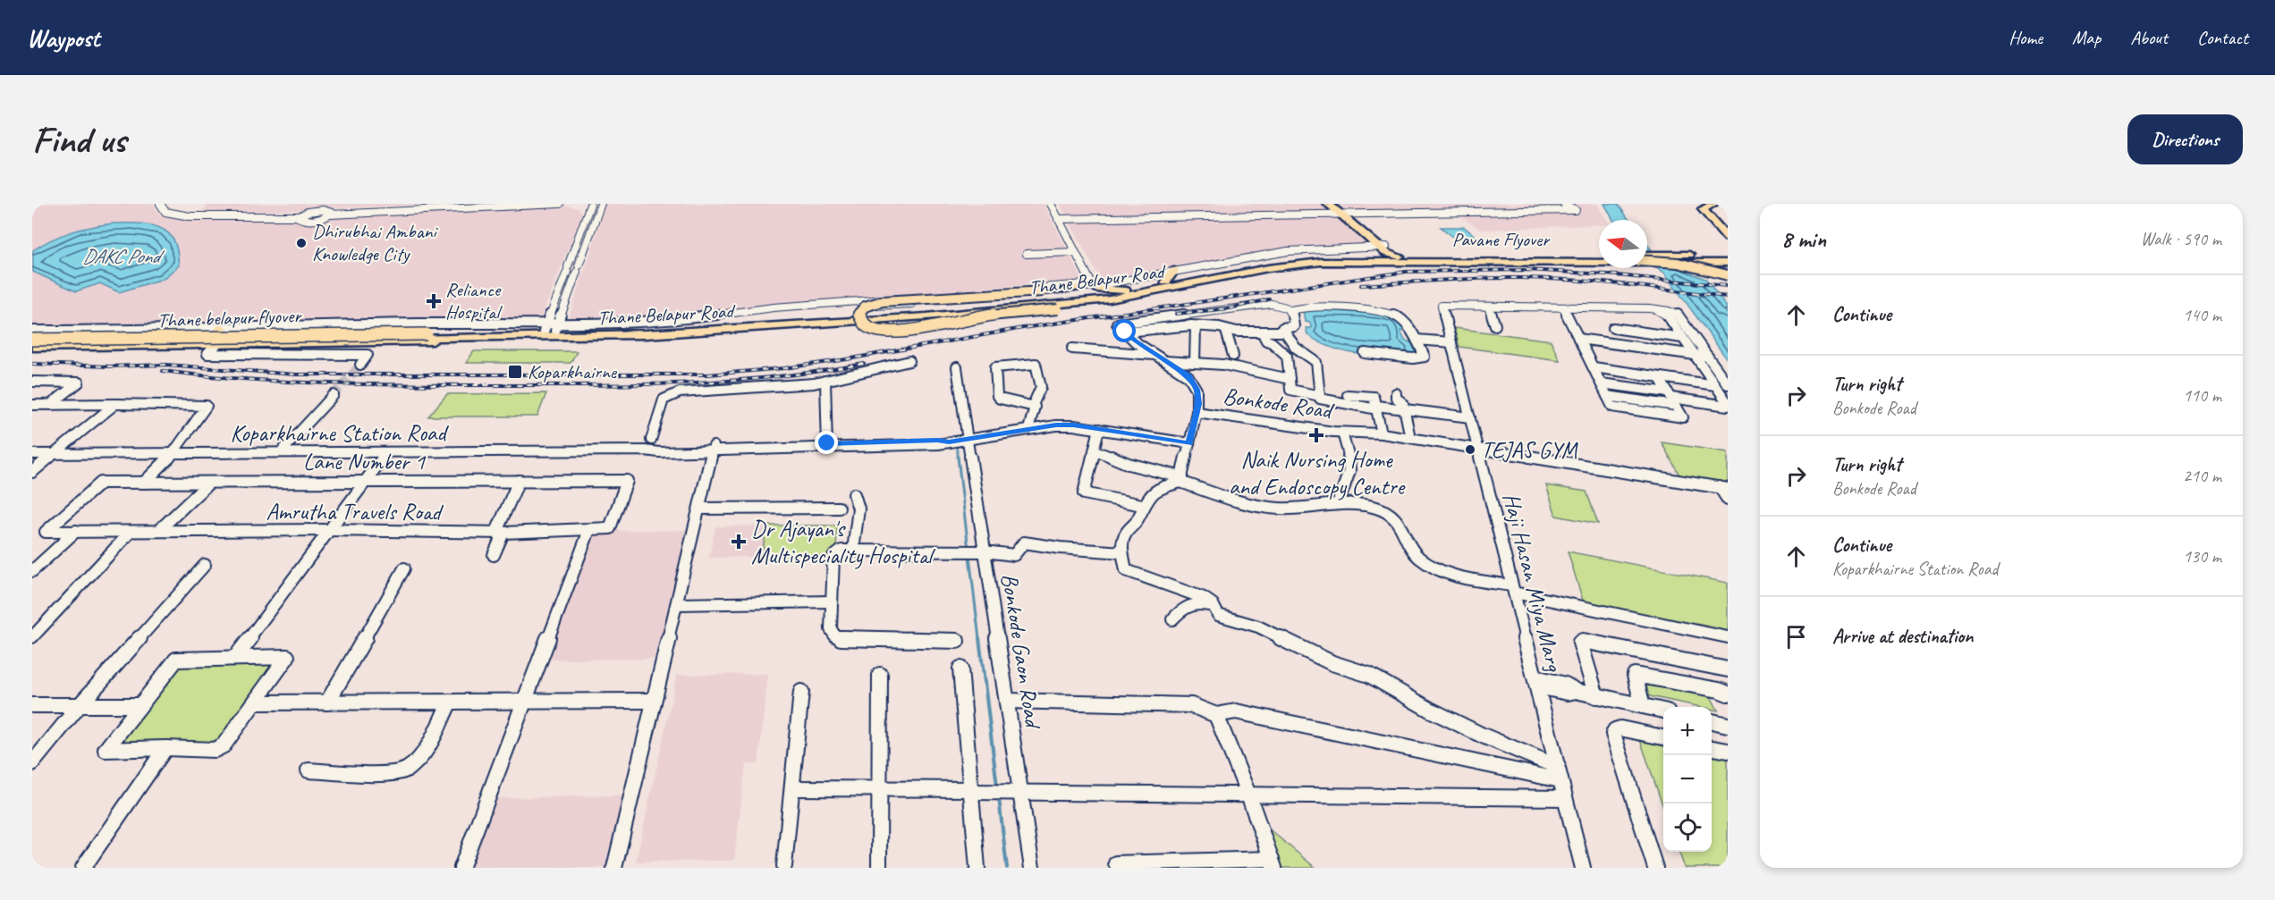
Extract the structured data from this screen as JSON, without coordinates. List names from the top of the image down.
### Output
{
  "streets": {
    "main road": ["Pavane Flyover", "Thane Belapur Road", "Thane belapur flyover"],
    "street": [
      "Bonkode Road",
      "Koparkhairne Station Road",
      "Lane Number 1",
      "Amrutha Travels Road",
      "Haji Hasan Miya Marg",
      "Bonkode Gaon Road"
    ]
  },
  "crossings": [
    ["Pavane Flyover", "Thane Belapur Road"],
    ["Thane Belapur Road", "Thane belapur flyover"],
    ["Bonkode Road", "Haji Hasan Miya Marg"],
    ["Koparkhairne Station Road", "Bonkode Gaon Road"],
    ["Lane Number 1", "Amrutha Travels Road"]
  ],
  "water": ["DAKC Pond"],
  "places": {
    "other": ["Dhirubhai Ambani Knowledge City", "TEJAS GYM"],
    "health": ["Reliance Hospital", "Naik Nursing Home and Endoscopy Centre", "Dr Ajayan's Multispeciality Hospital"],
    "transit": ["Koparkhairne"]
  },
  "north": "left",
  "page": {
    "header": "Waypost",
    "nav": [
      "Home",
      "Map",
      "About",
      "Contact"
    ],
    "buttons": "Directions",
    "title": "Find us",
    "heading": ["8 min", "Walk · 590 m"],
    "list": [
      ["Continue", "140 m"],
      ["Turn right", "Bonkode Road", "110 m"],
      ["Turn right", "Bonkode Road", "210 m"],
      ["Continue", "Koparkhairne Station Road", "130 m"],
      "Arrive at destination"
    ],
    "map_buttons": ["+", "−"]
  }
}
